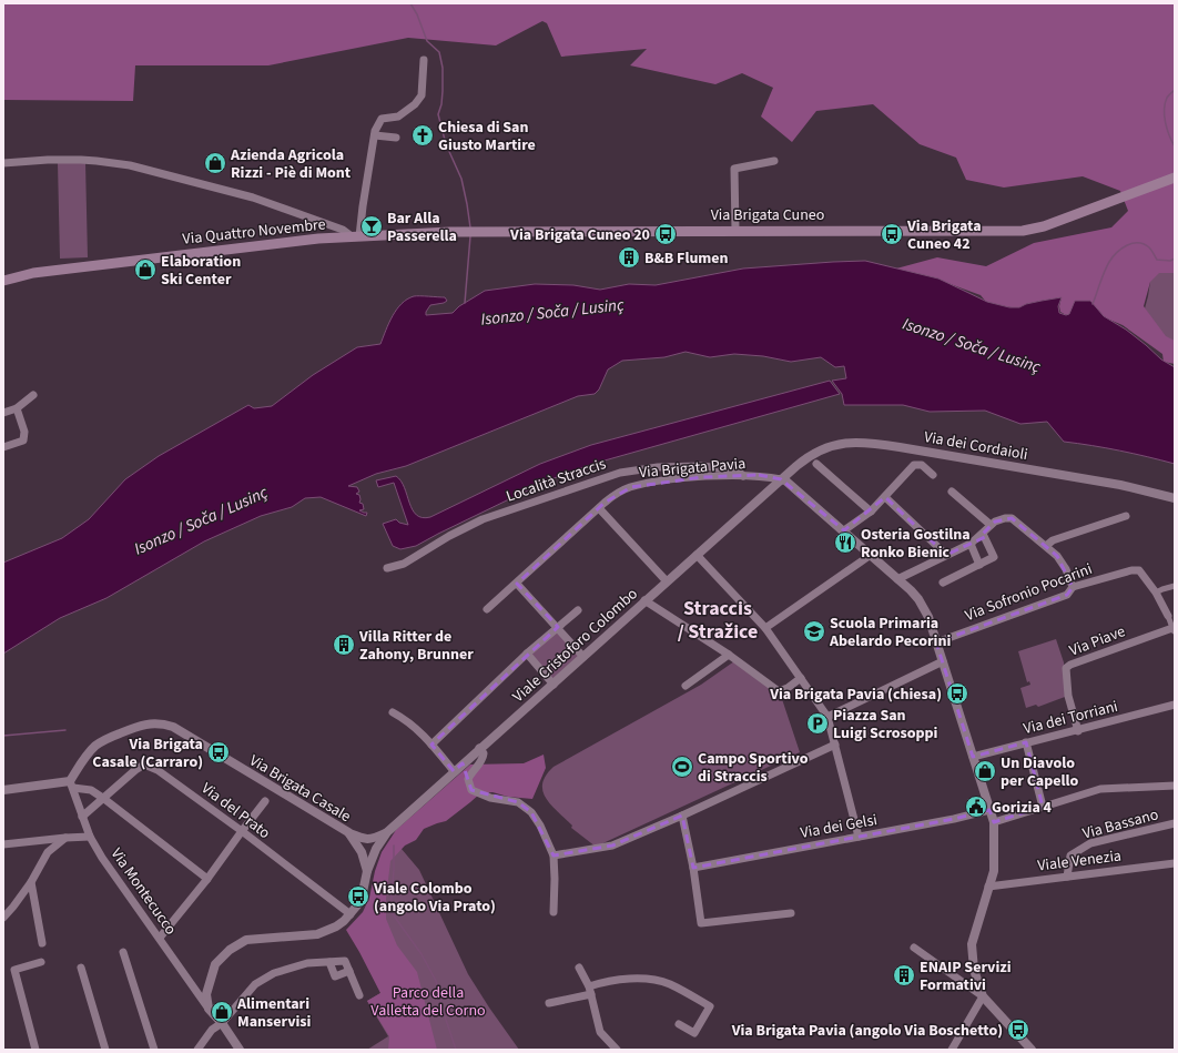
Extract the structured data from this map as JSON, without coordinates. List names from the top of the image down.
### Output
{
  "streets": {
    "main road": ["Via Brigata Cuneo", "Via Quattro Novembre"],
    "street": [
      "Via dei Cordaioli",
      "Via Brigata Pavia",
      "Località Straccis",
      "Via Sofronio Pocarini",
      "Via Piave",
      "Viale Cristoforo Colombo",
      "Via dei Torriani",
      "Via Brigata Casale",
      "Via del Prato",
      "Via Bassano",
      "Via dei Gelsi",
      "Viale Venezia",
      "Via Montecucco"
    ]
  },
  "crossings": [
    ["Via Brigata Cuneo", "Via Quattro Novembre"],
    ["Via dei Cordaioli", "Via Brigata Pavia"],
    ["Via dei Cordaioli", "Viale Cristoforo Colombo"],
    ["Via Brigata Pavia", "Località Straccis"],
    ["Via Brigata Pavia", "Via Sofronio Pocarini"],
    ["Via Brigata Pavia", "Viale Cristoforo Colombo"],
    ["Via Brigata Pavia", "Via dei Torriani"],
    ["Via Brigata Pavia", "Via dei Gelsi"],
    ["Via Brigata Pavia", "Viale Venezia"],
    ["Via Sofronio Pocarini", "Via Piave"],
    ["Via Piave", "Via dei Torriani"],
    ["Viale Cristoforo Colombo", "Via Brigata Casale"],
    ["Via Brigata Casale", "Via Montecucco"],
    ["Via Bassano", "Viale Venezia"]
  ],
  "districts": ["Straccis / Stražice"],
  "water": ["Isonzo / Soča / Lusinç"],
  "parks": ["Parco della Valletta del Corno"],
  "places": {
    "church": ["Chiesa di San Giusto Martire"],
    "shop": [
      "Azienda Agricola Rizzi - Piè di Mont",
      "Elaboration Ski Center",
      "Un Diavolo per Capello",
      "Alimentari Manservisi"
    ],
    "bar": ["Bar Alla Passerella"],
    "bus stop": [
      "Via Brigata Cuneo 20",
      "Via Brigata Cuneo 42",
      "Via Brigata Pavia (chiesa)",
      "Via Brigata Casale (Carraro)",
      "Viale Colombo (angolo Via Prato)",
      "Via Brigata Pavia (angolo Via Boschetto)"
    ],
    "building": ["B&B Flumen", "Villa Ritter de Zahony, Brunner", "ENAIP Servizi Formativi"],
    "restaurant": ["Osteria Gostilna Ronko Bienic"],
    "school or university": ["Scuola Primaria Abelardo Pecorini"],
    "parking": ["Piazza San Luigi Scrosoppi"],
    "sports": ["Campo Sportivo di Straccis"],
    "public building": ["Gorizia 4"]
  }
}
